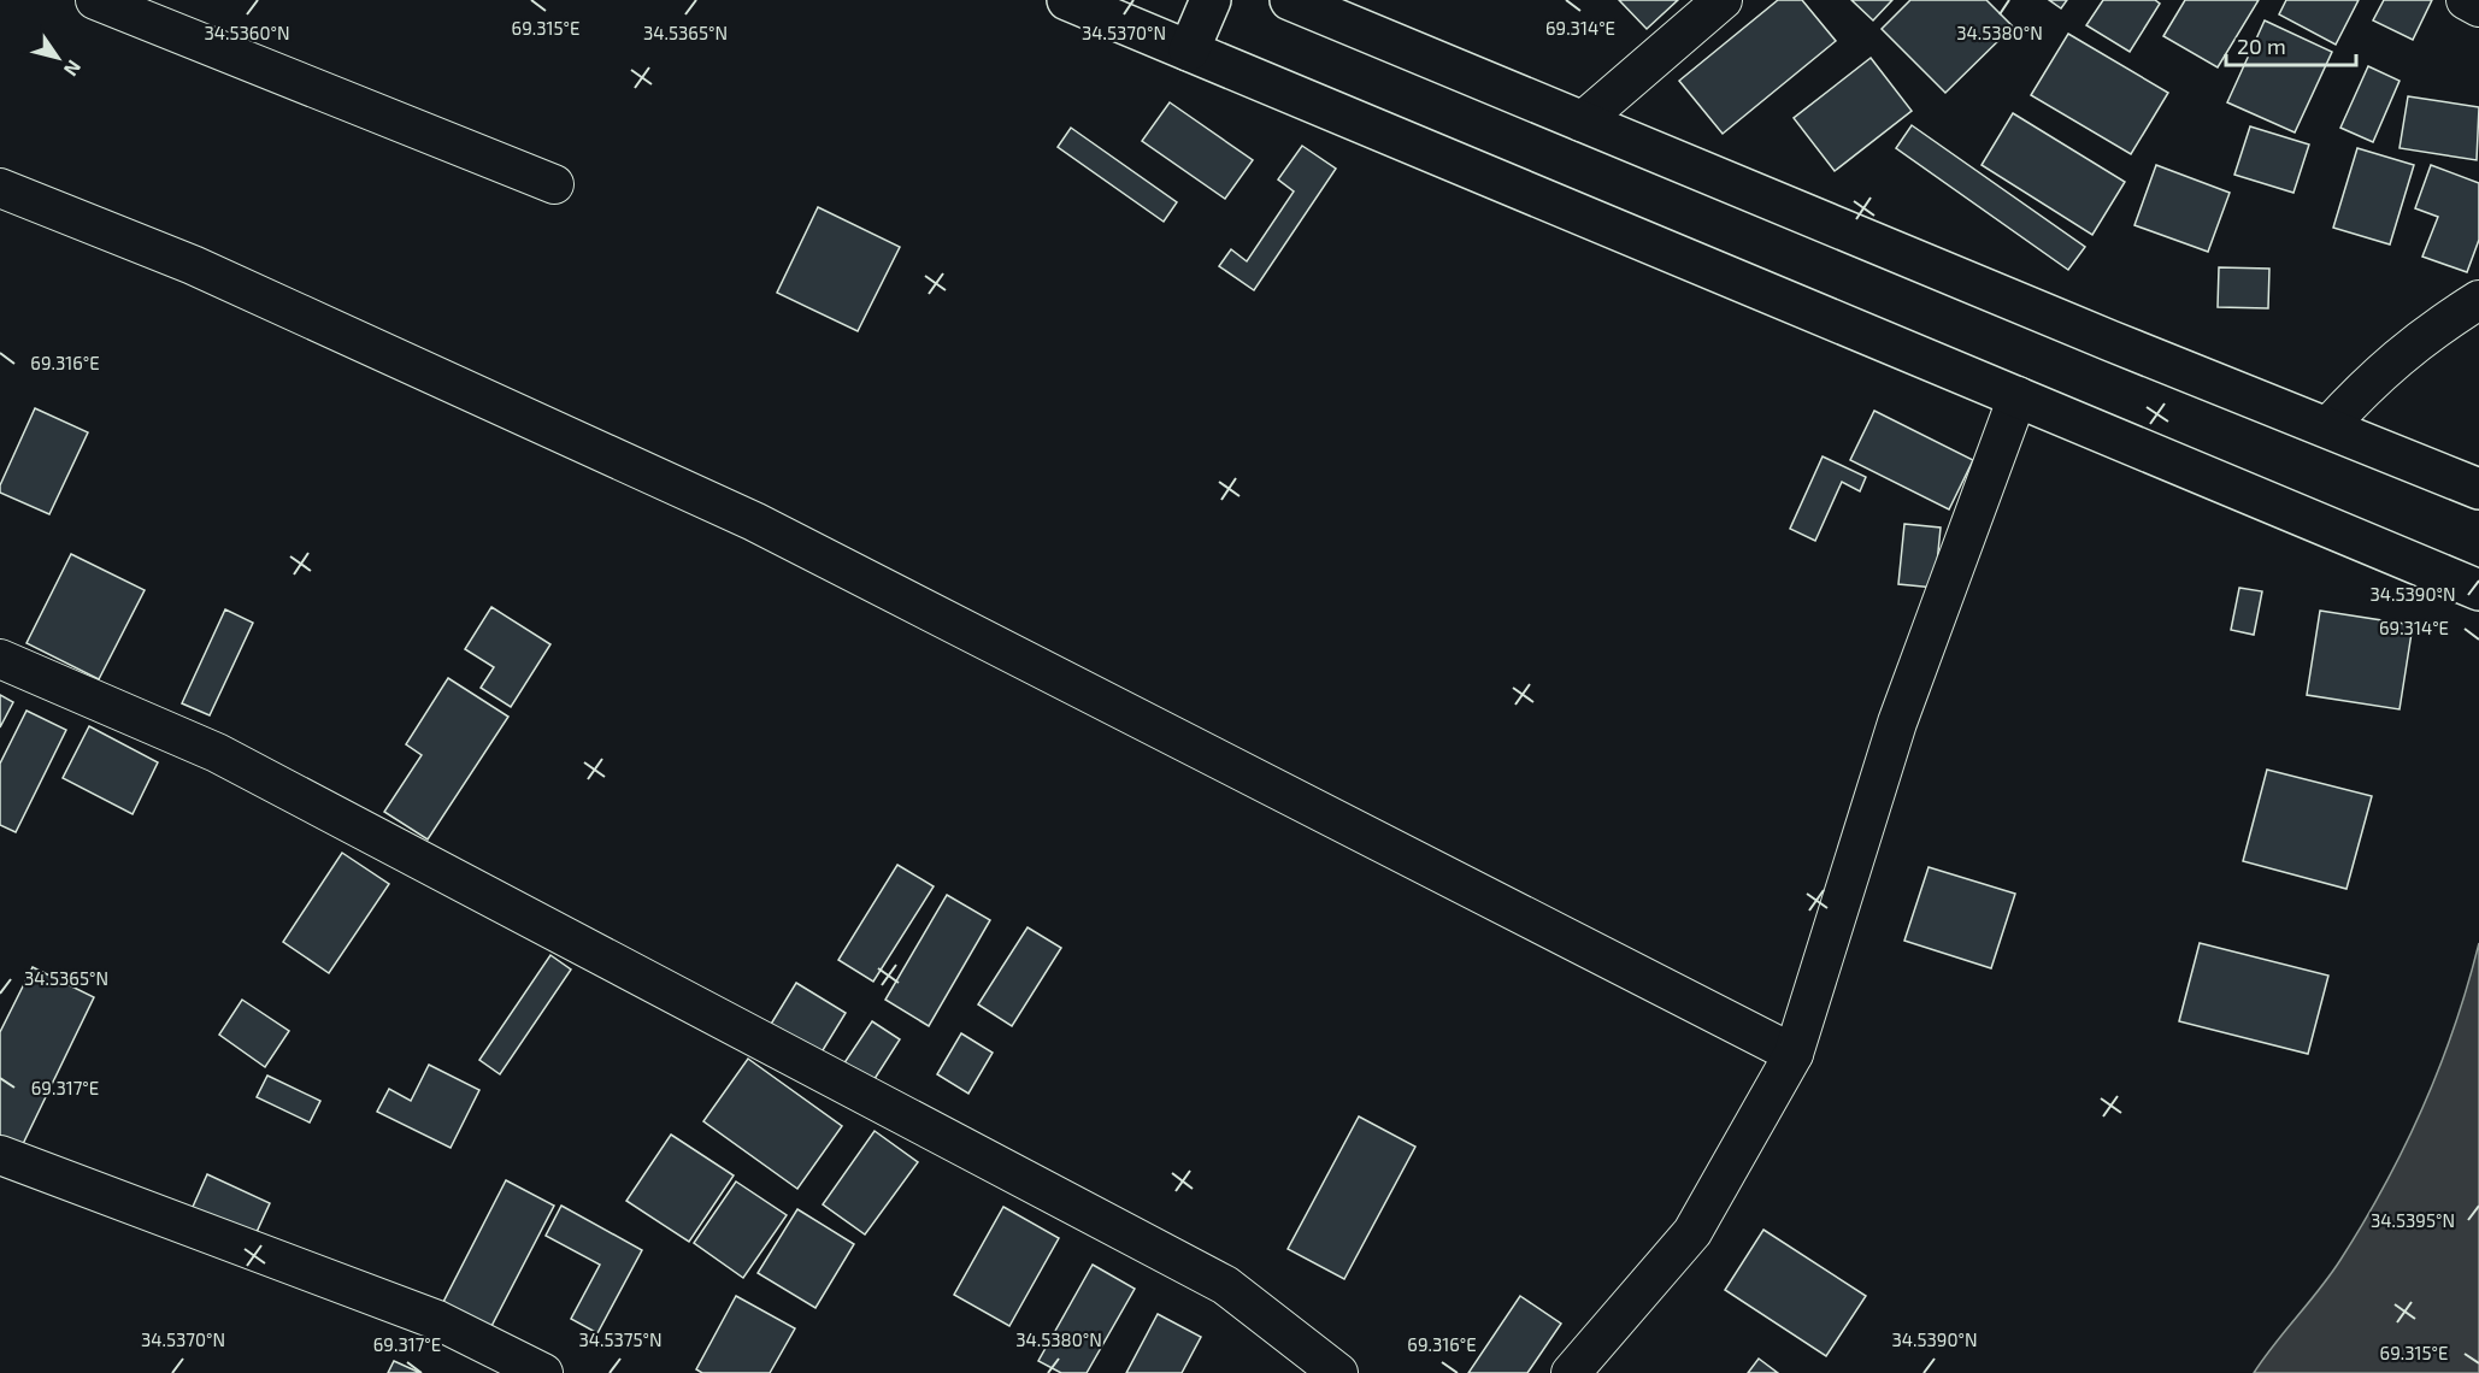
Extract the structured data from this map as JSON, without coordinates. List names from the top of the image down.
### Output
{
  "scale_bar": "20 m",
  "north": "bottom right",
  "coordinates": [
    "69.315°E",
    "69.314°E",
    "34.5360°N",
    "34.5365°N",
    "34.5370°N",
    "34.5380°N",
    "69.316°E",
    "34.5390°N",
    "69.317°E",
    "34.5395°N",
    "34.5375°N"
  ]
}
